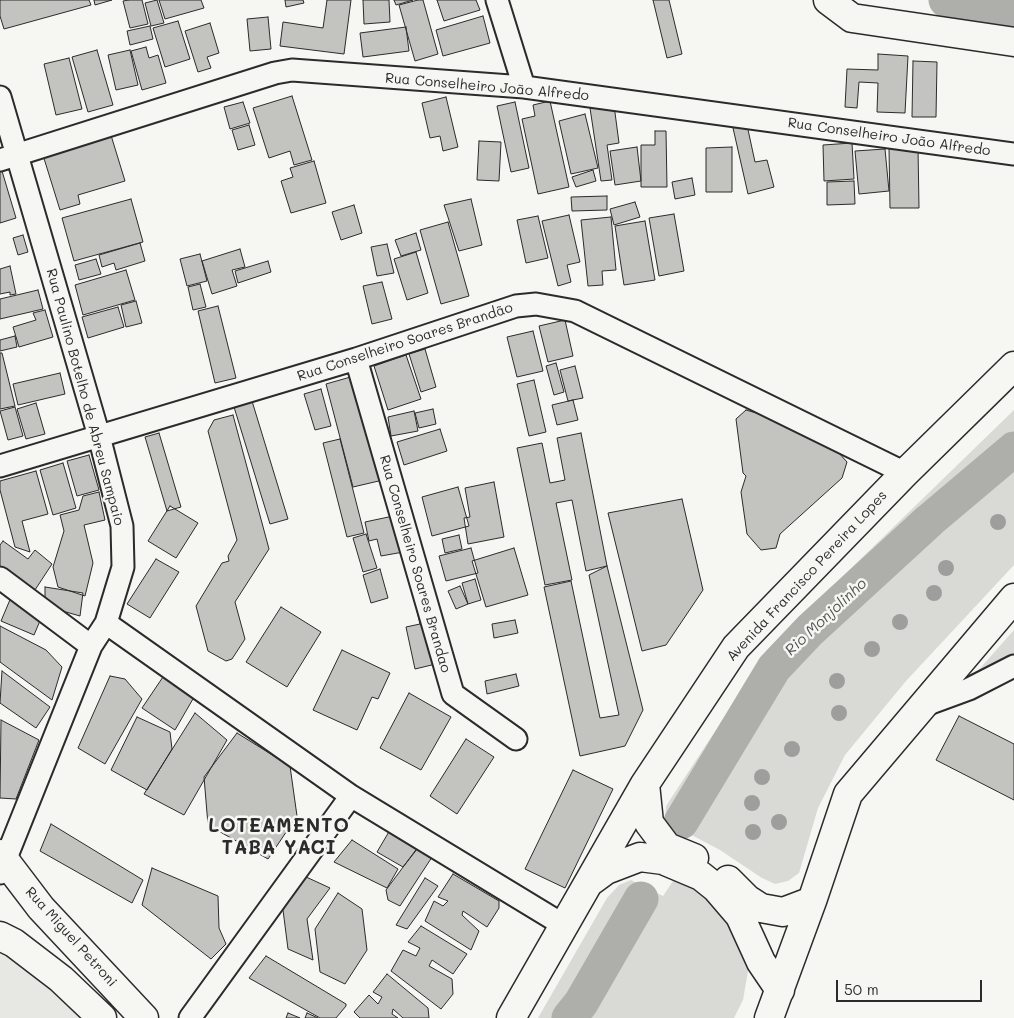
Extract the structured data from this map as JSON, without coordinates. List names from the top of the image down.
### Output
{
  "streets": {
    "main road": ["Avenida Francisco Pereira Lopes", "Rua Miguel Petroni"],
    "street": [
      "Rua Conselheiro João Alfredo",
      "Rua Conselheiro Soares Brandão",
      "Rua Paulino Botelho de Abreu Sampaio",
      "Rua Conselheiro Soares Brandao"
    ]
  },
  "crossings": [
    ["Rua Conselheiro João Alfredo", "Rua Paulino Botelho de Abreu Sampaio"],
    ["Rua Conselheiro Soares Brandão", "Rua Paulino Botelho de Abreu Sampaio"],
    ["Rua Conselheiro Soares Brandão", "Rua Conselheiro Soares Brandao"],
    ["Rua Conselheiro Soares Brandão", "Avenida Francisco Pereira Lopes"],
    ["Rua Paulino Botelho de Abreu Sampaio", "Rua Miguel Petroni"]
  ],
  "districts": ["LOTEAMENTO TABA YACI"],
  "water": ["Rio Monjolinho"],
  "scale_bar": "50 m"
}
